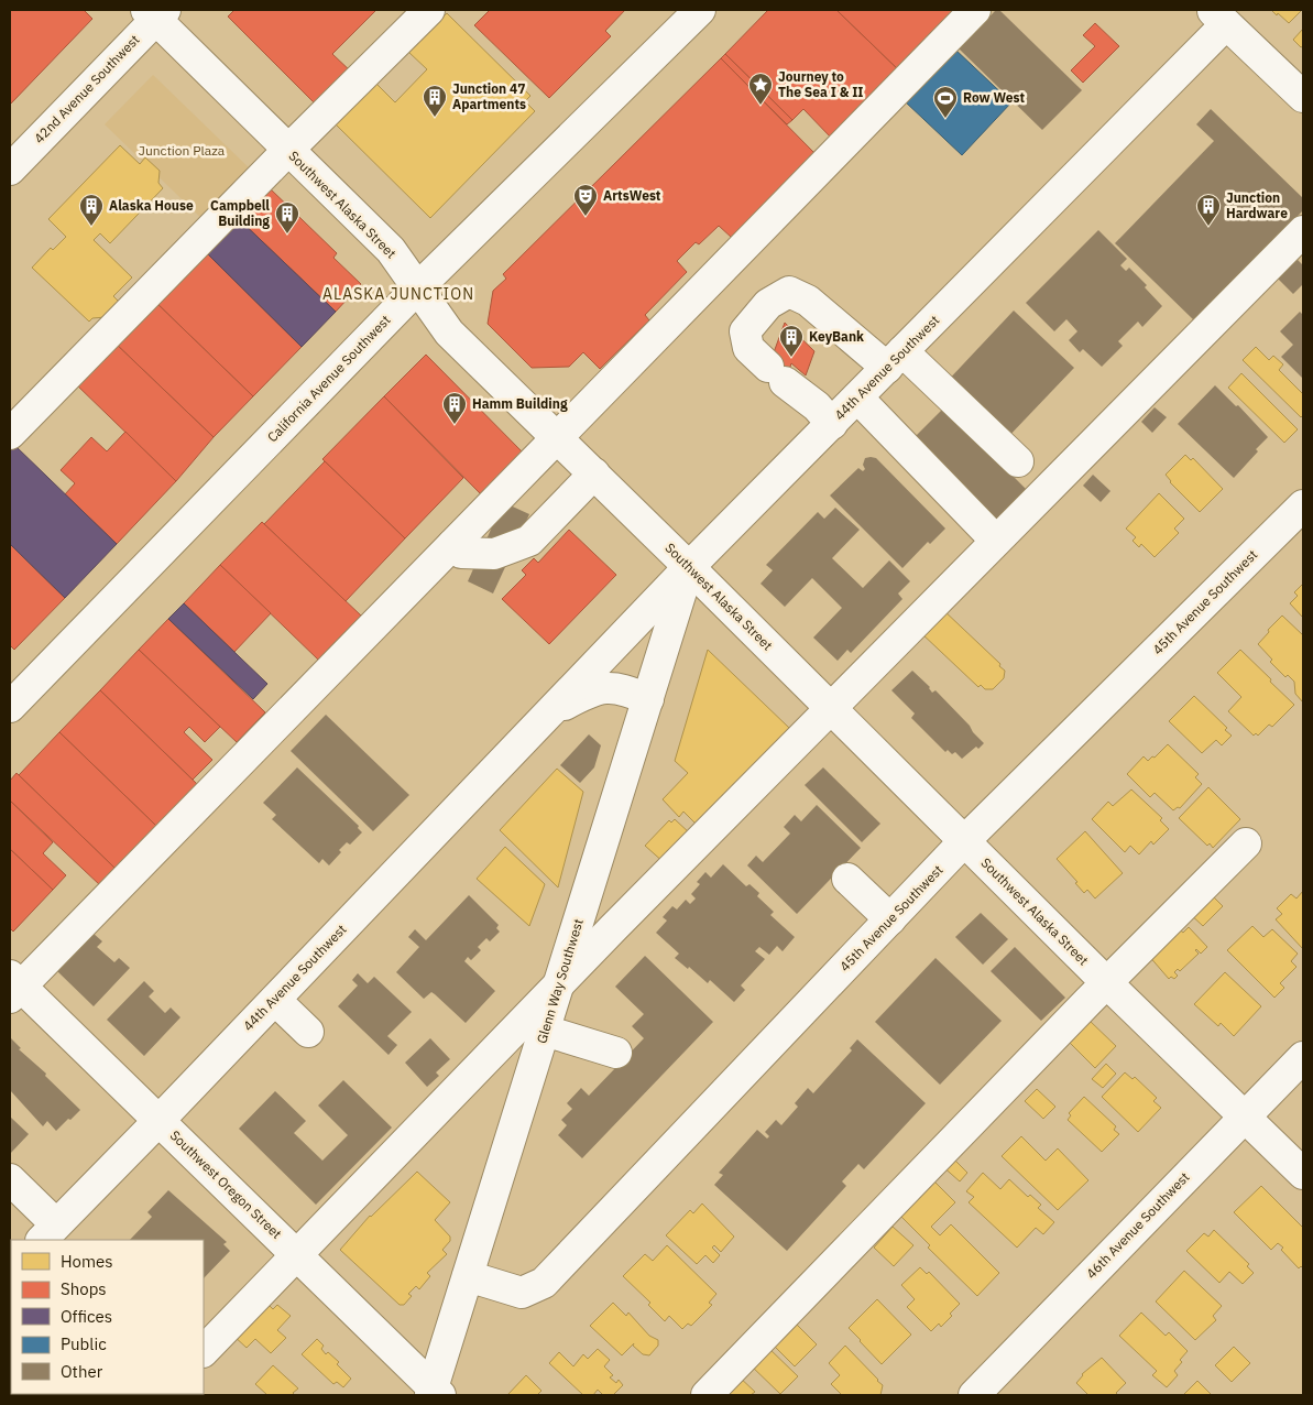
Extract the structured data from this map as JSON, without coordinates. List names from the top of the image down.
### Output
{
  "streets": {
    "street": [
      "42nd Avenue Southwest",
      "Southwest Alaska Street",
      "44th Avenue Southwest",
      "California Avenue Southwest",
      "45th Avenue Southwest",
      "Glenn Way Southwest",
      "Southwest Oregon Street",
      "46th Avenue Southwest"
    ]
  },
  "crossings": [
    ["42nd Avenue Southwest", "Southwest Alaska Street"],
    ["Southwest Alaska Street", "44th Avenue Southwest"],
    ["Southwest Alaska Street", "California Avenue Southwest"],
    ["Southwest Alaska Street", "45th Avenue Southwest"],
    ["Southwest Alaska Street", "Glenn Way Southwest"],
    ["Southwest Alaska Street", "46th Avenue Southwest"],
    ["44th Avenue Southwest", "Glenn Way Southwest"],
    ["44th Avenue Southwest", "Southwest Oregon Street"],
    ["45th Avenue Southwest", "Glenn Way Southwest"],
    ["Glenn Way Southwest", "Southwest Oregon Street"]
  ],
  "districts": ["ALASKA JUNCTION"],
  "parks": ["Junction Plaza"],
  "places": {
    "place": ["Journey to The Sea I & II"],
    "building": [
      "Junction 47 Apartments",
      "Alaska House",
      "Junction Hardware",
      "Campbell Building",
      "KeyBank",
      "Hamm Building"
    ],
    "sports": ["Row West"],
    "theatre": ["ArtsWest"]
  },
  "legend": [
    "Homes",
    "Shops",
    "Offices",
    "Public",
    "Other"
  ]
}
